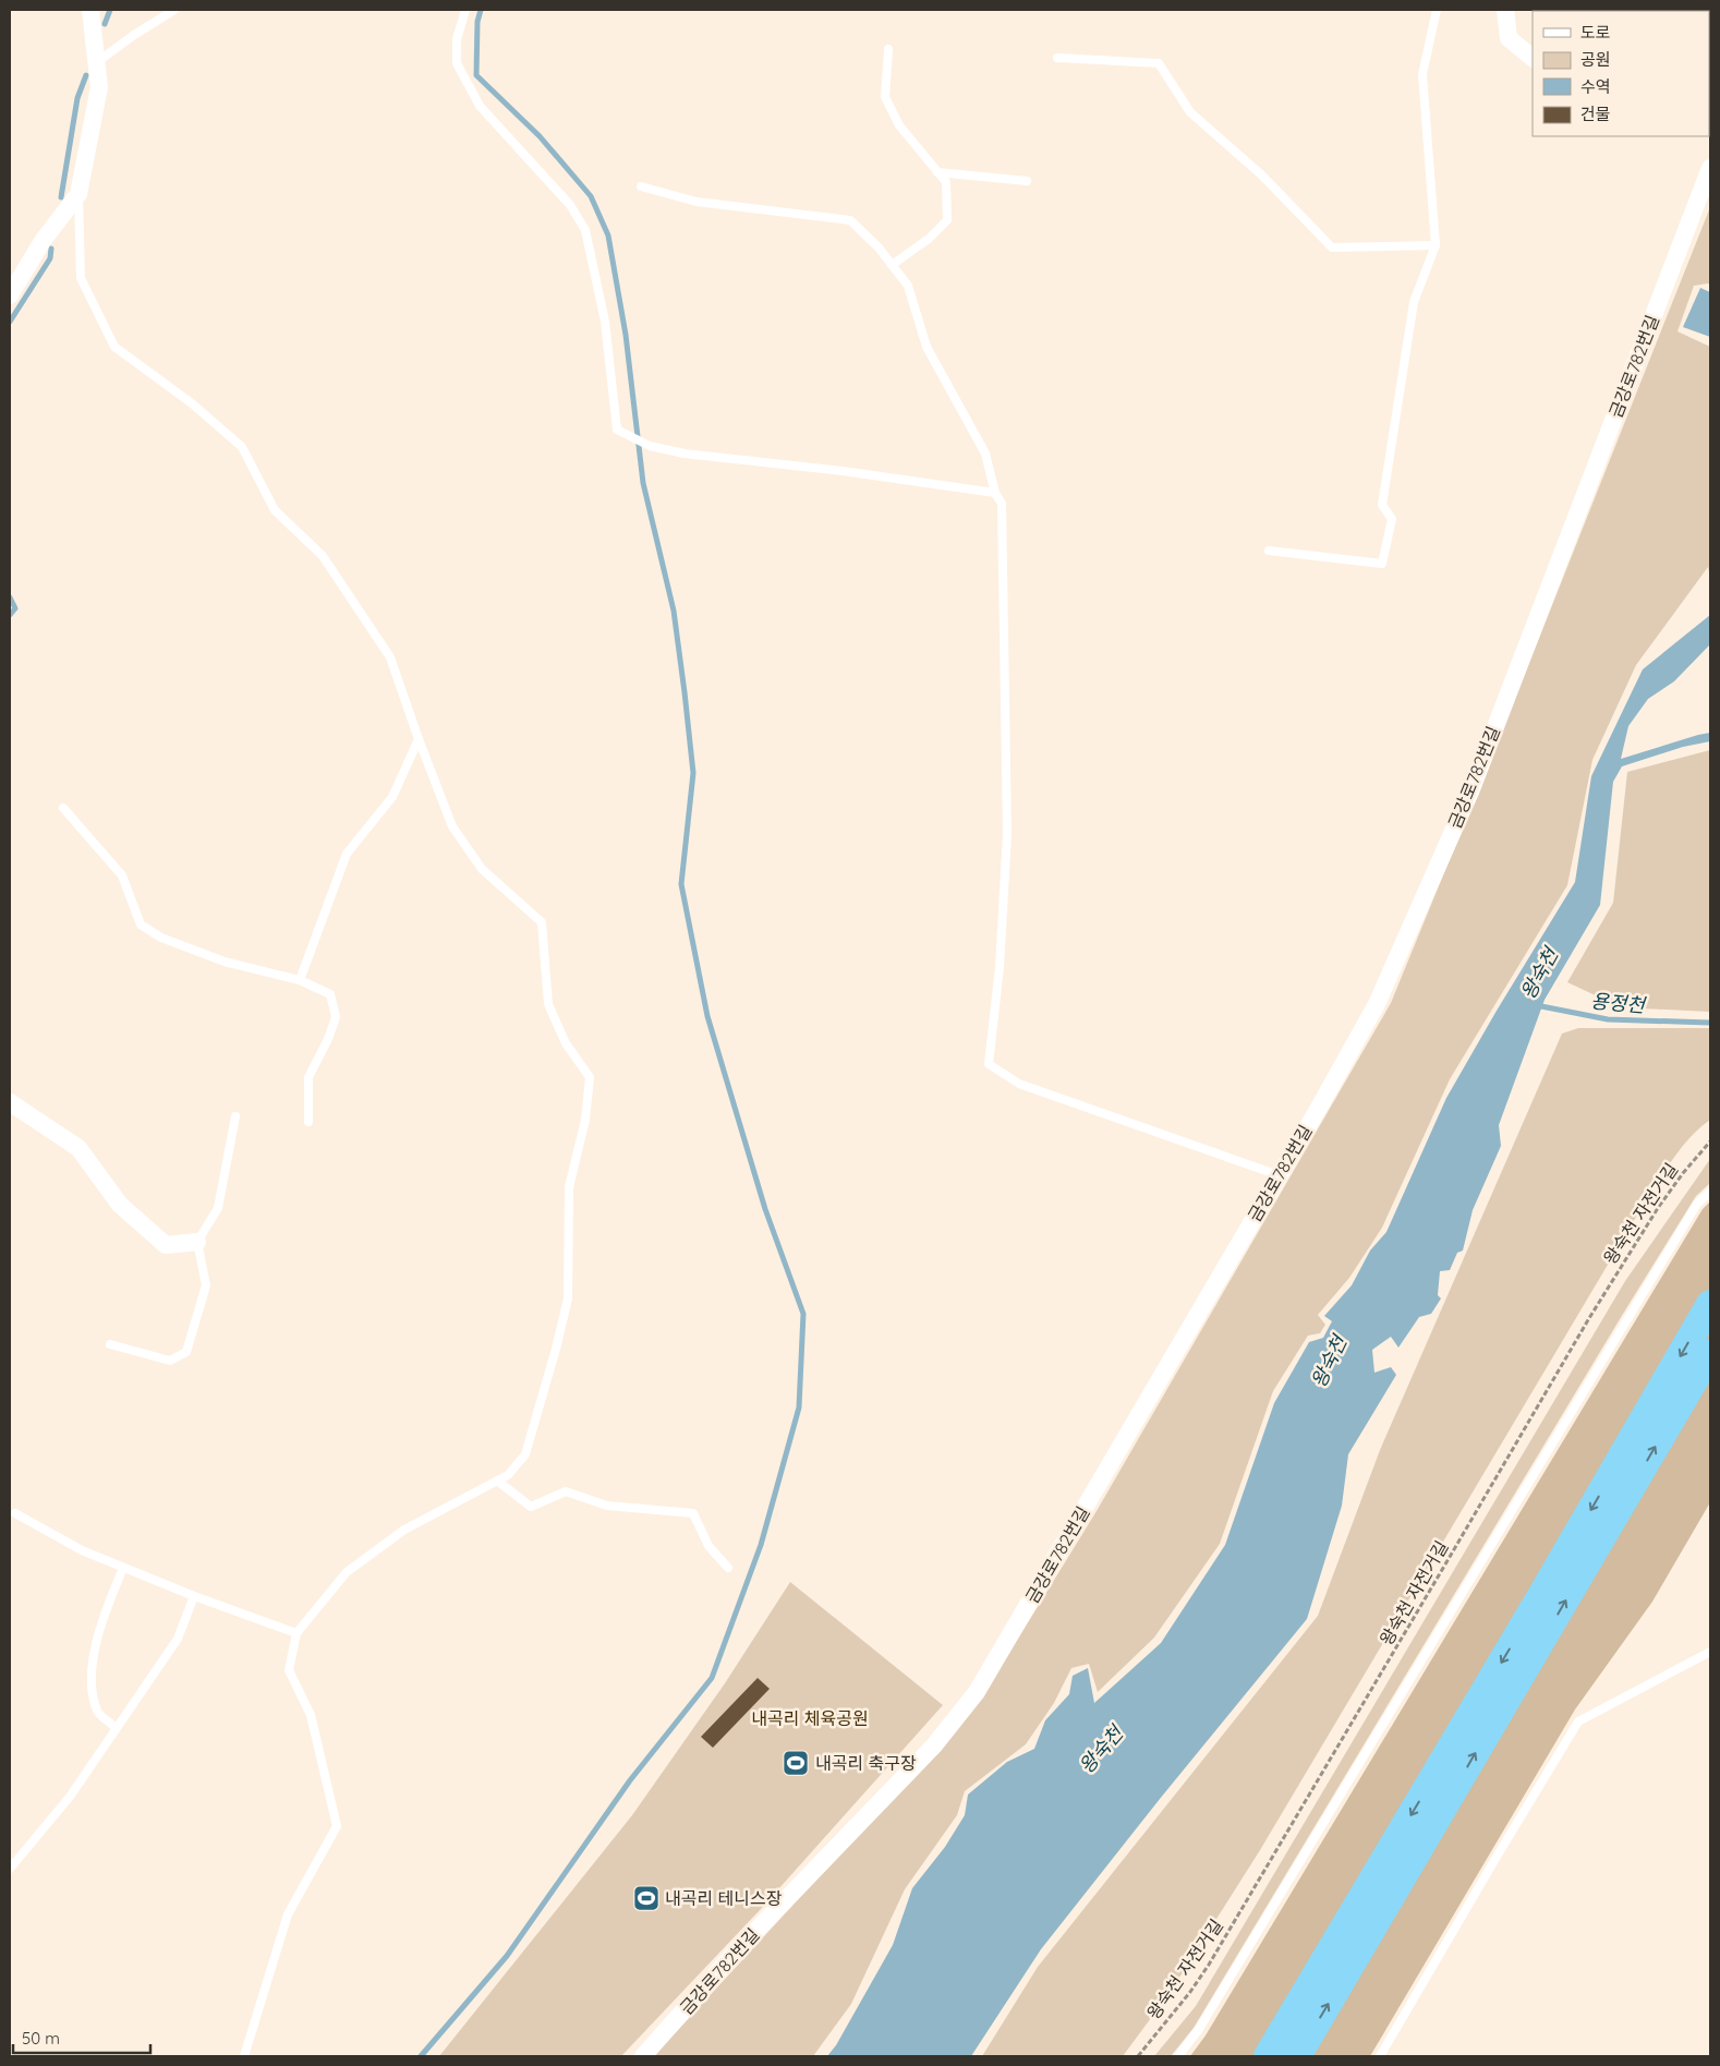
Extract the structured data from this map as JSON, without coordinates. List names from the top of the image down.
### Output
{
  "streets": {
    "street": ["금강로782번길"],
    "path": ["왕숙천 자전거길"]
  },
  "water": ["왕숙천", "용정천"],
  "parks": ["내곡리 체육공원"],
  "places": {
    "sports": ["내곡리 축구장", "내곡리 테니스장"]
  },
  "legend": [
    "도로",
    "공원",
    "수역",
    "건물"
  ],
  "scale_bar": "50 m"
}
